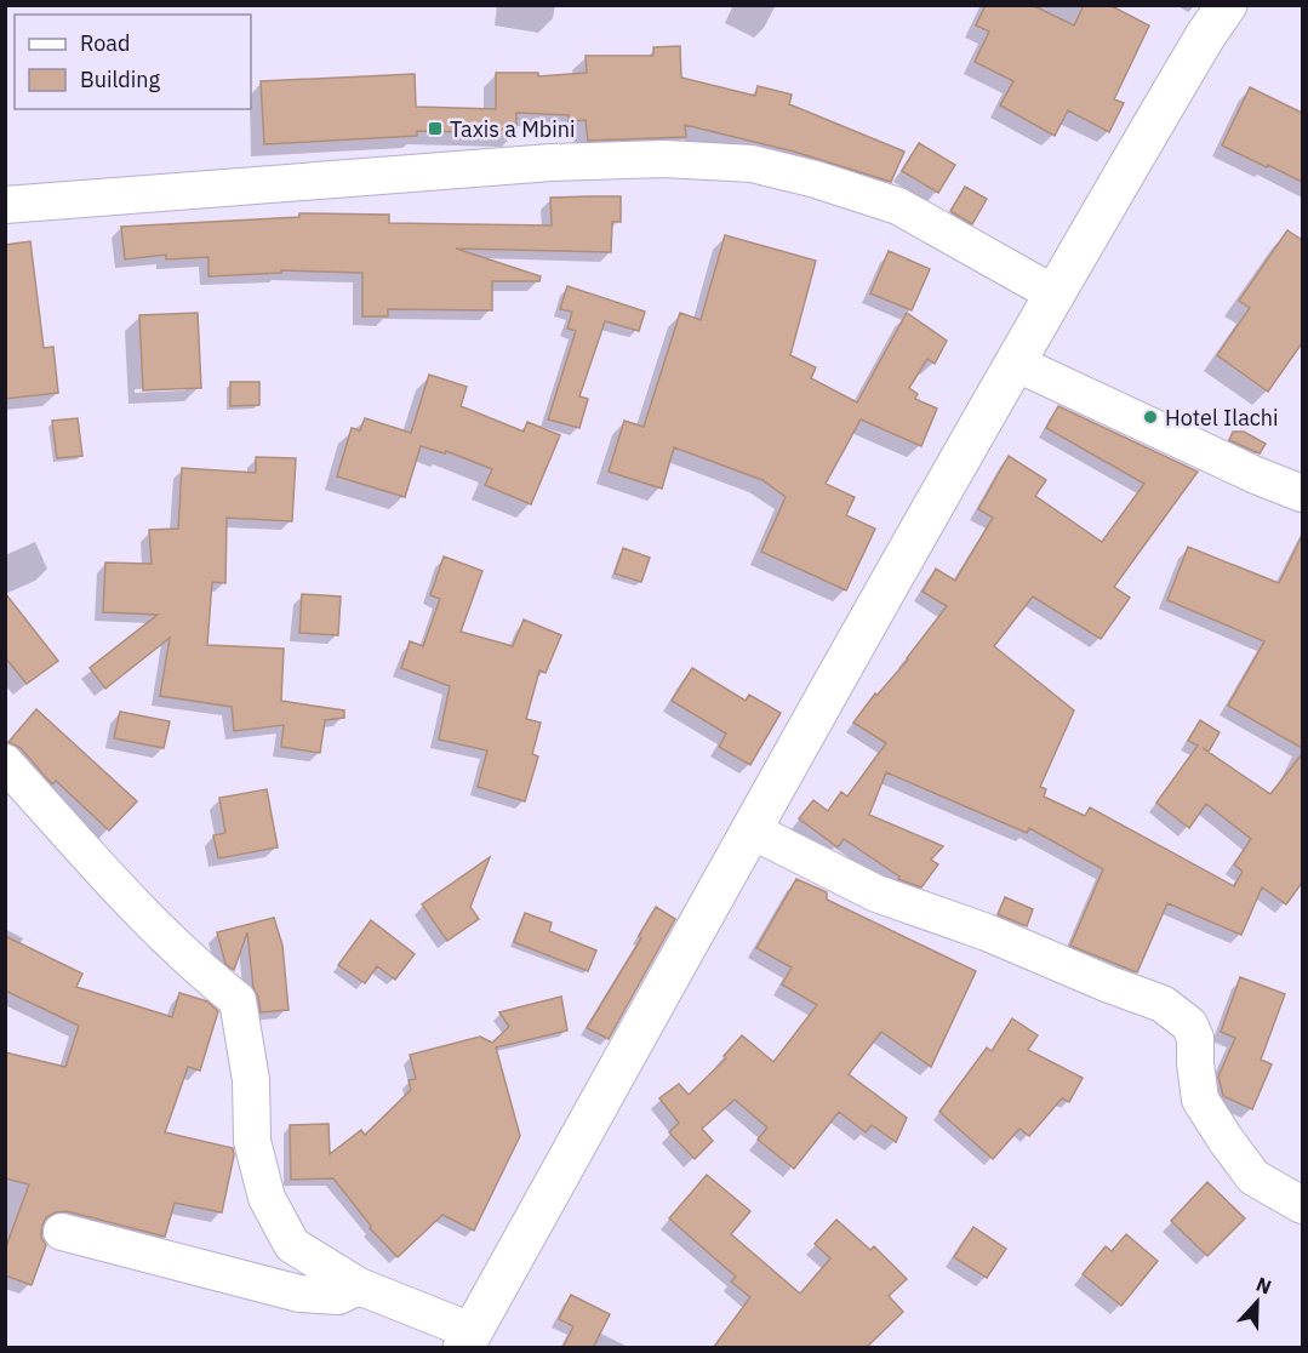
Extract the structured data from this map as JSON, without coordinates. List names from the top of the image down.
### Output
{
  "places": {
    "transit": ["Taxis a Mbini"],
    "other": ["Hotel Ilachi"]
  },
  "legend": ["Road", "Building"],
  "north": "top"
}
